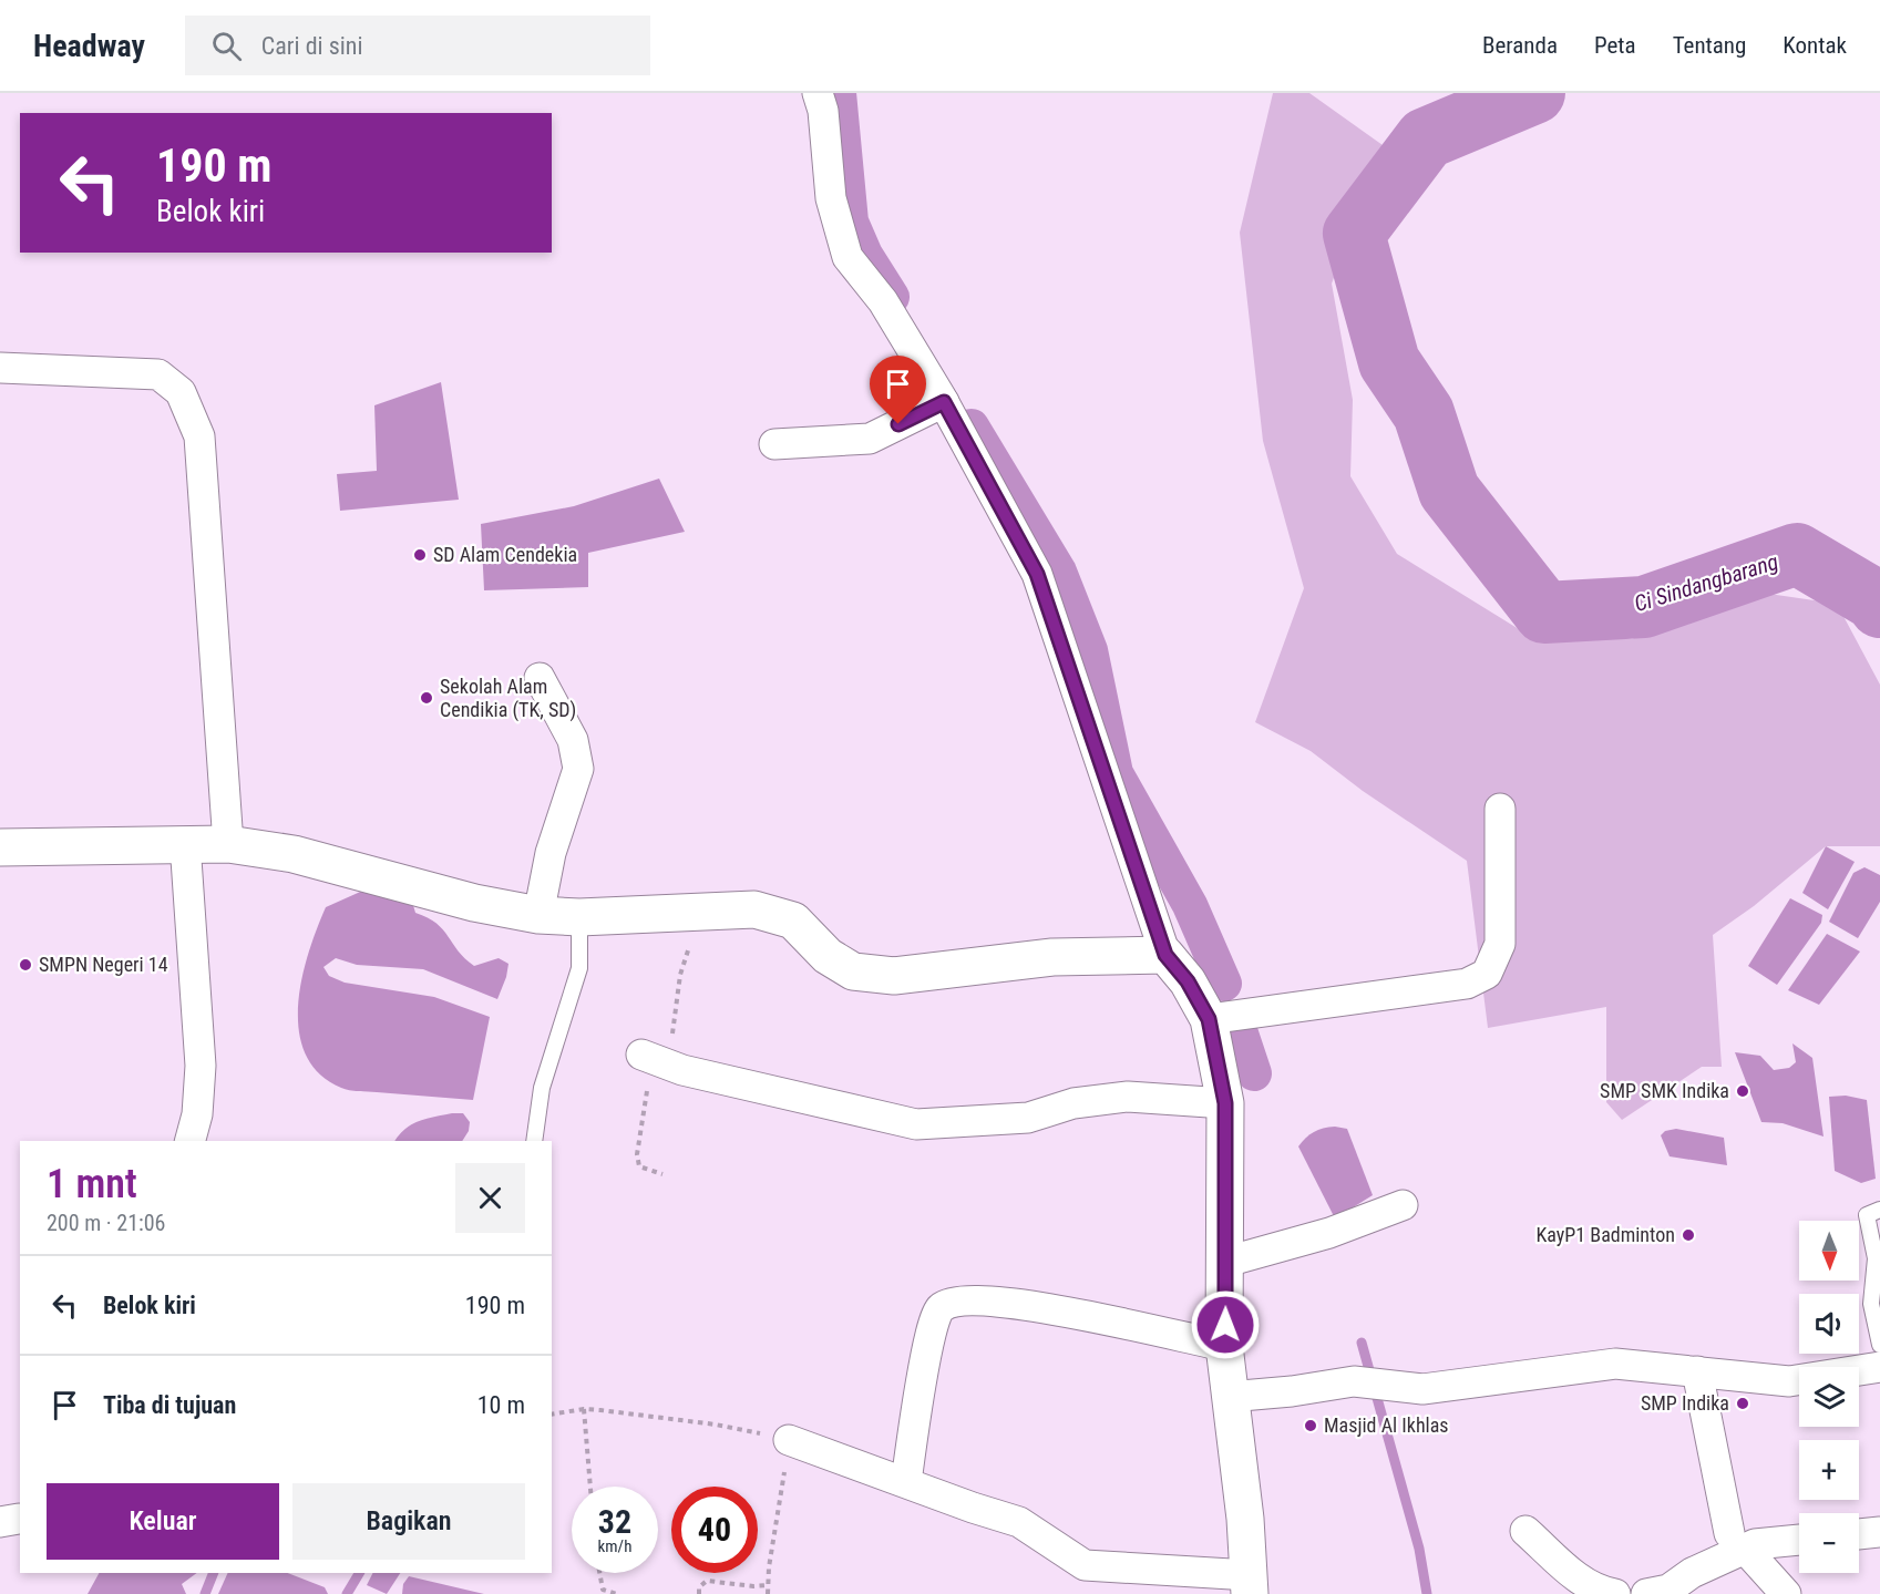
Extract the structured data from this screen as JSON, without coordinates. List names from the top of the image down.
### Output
{
  "water": ["Ci Sindangbarang"],
  "places": [
    "SD Alam Cendekia",
    "Sekolah Alam Cendikia (TK, SD)",
    "SMPN Negeri 14",
    "SMP SMK Indika",
    "KayP1 Badminton",
    "SMP Indika",
    "Masjid Al Ikhlas"
  ],
  "north": "bottom",
  "page": {
    "header": "Headway",
    "search": "Cari di sini",
    "nav": [
      "Beranda",
      "Peta",
      "Tentang",
      "Kontak"
    ],
    "turn": ["190 m", "Belok kiri"],
    "heading": ["1 mnt", "200 m · 21:06"],
    "map_buttons": ["+", "−"],
    "list": [
      {
        "name": "Belok kiri",
        "value": "190 m"
      },
      {
        "name": "Tiba di tujuan",
        "value": "10 m"
      }
    ],
    "buttons": ["Keluar", "Bagikan"],
    "speed": "32 km/h",
    "limit": "40"
  }
}
